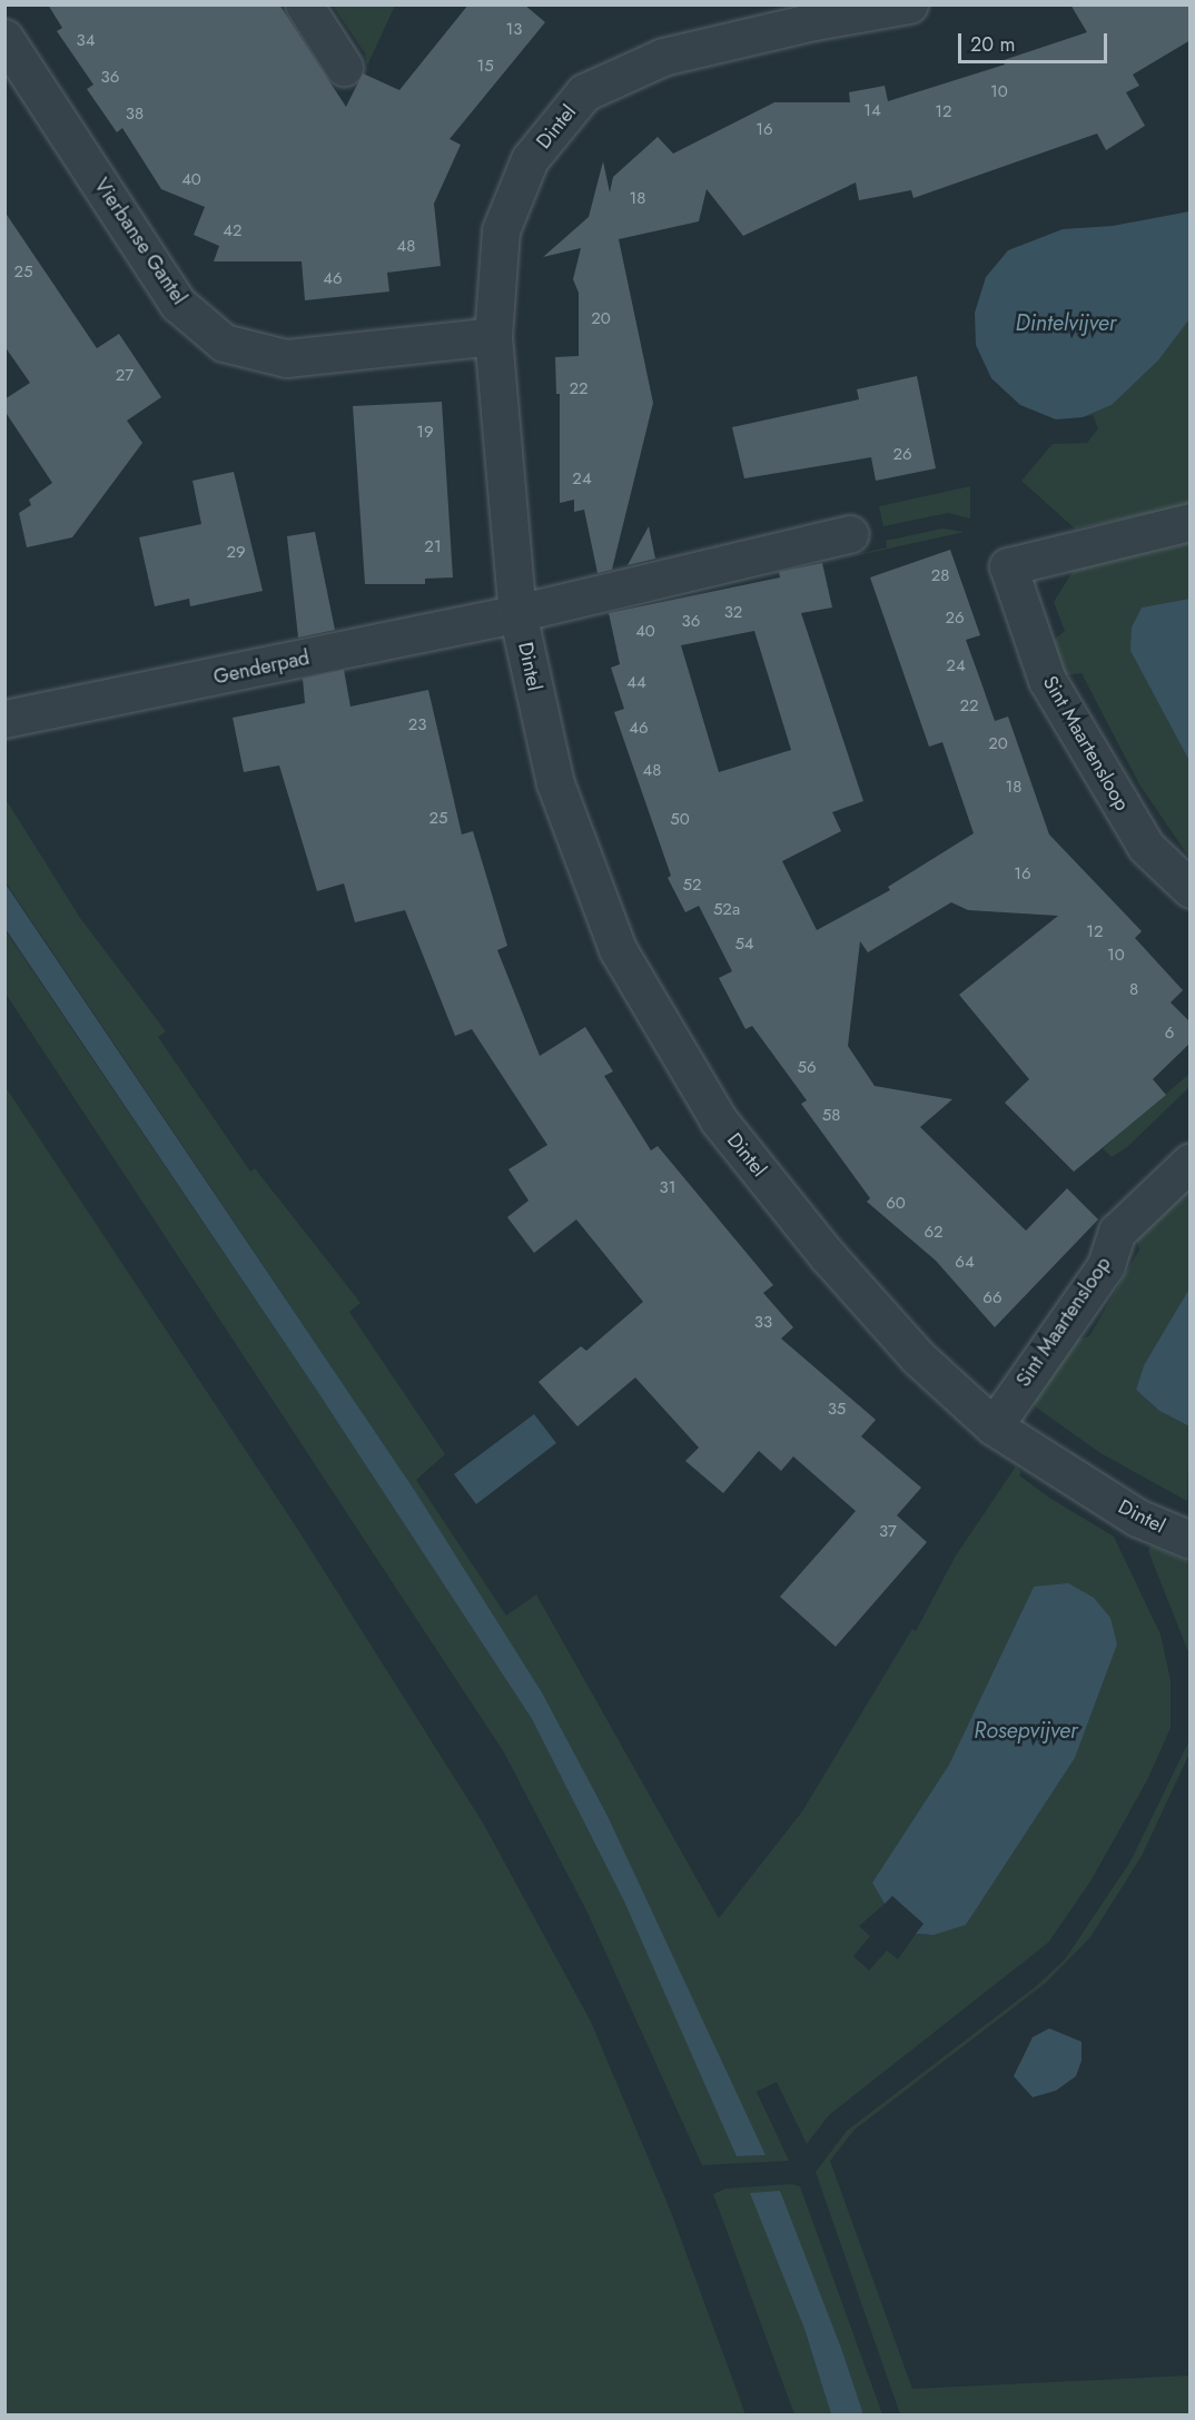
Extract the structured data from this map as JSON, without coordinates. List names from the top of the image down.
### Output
{
  "streets": {
    "street": [
      "Dintel",
      "Vierbanse Gantel",
      "Genderpad",
      "Sint Maartensloop"
    ]
  },
  "crossings": [
    ["Dintel", "Vierbanse Gantel"],
    ["Dintel", "Genderpad"],
    ["Dintel", "Sint Maartensloop"]
  ],
  "water": ["Dintelvijver", "Rosepvijver"],
  "house_numbers": [
    "13",
    "34",
    "15",
    "36",
    "10",
    "14",
    "12",
    "38",
    "16",
    "40",
    "18",
    "42",
    "48",
    "25",
    "46",
    "20",
    "27",
    "22",
    "19",
    "26",
    "24",
    "21",
    "29",
    "28",
    "32",
    "26",
    "36",
    "40",
    "24",
    "44",
    "22",
    "23",
    "46",
    "20",
    "48",
    "18",
    "25",
    "50",
    "16",
    "52",
    "52a",
    "12",
    "54",
    "10",
    "8",
    "6",
    "56",
    "58",
    "31",
    "60",
    "62",
    "64",
    "66",
    "33",
    "35",
    "37"
  ],
  "scale_bar": "20 m"
}
